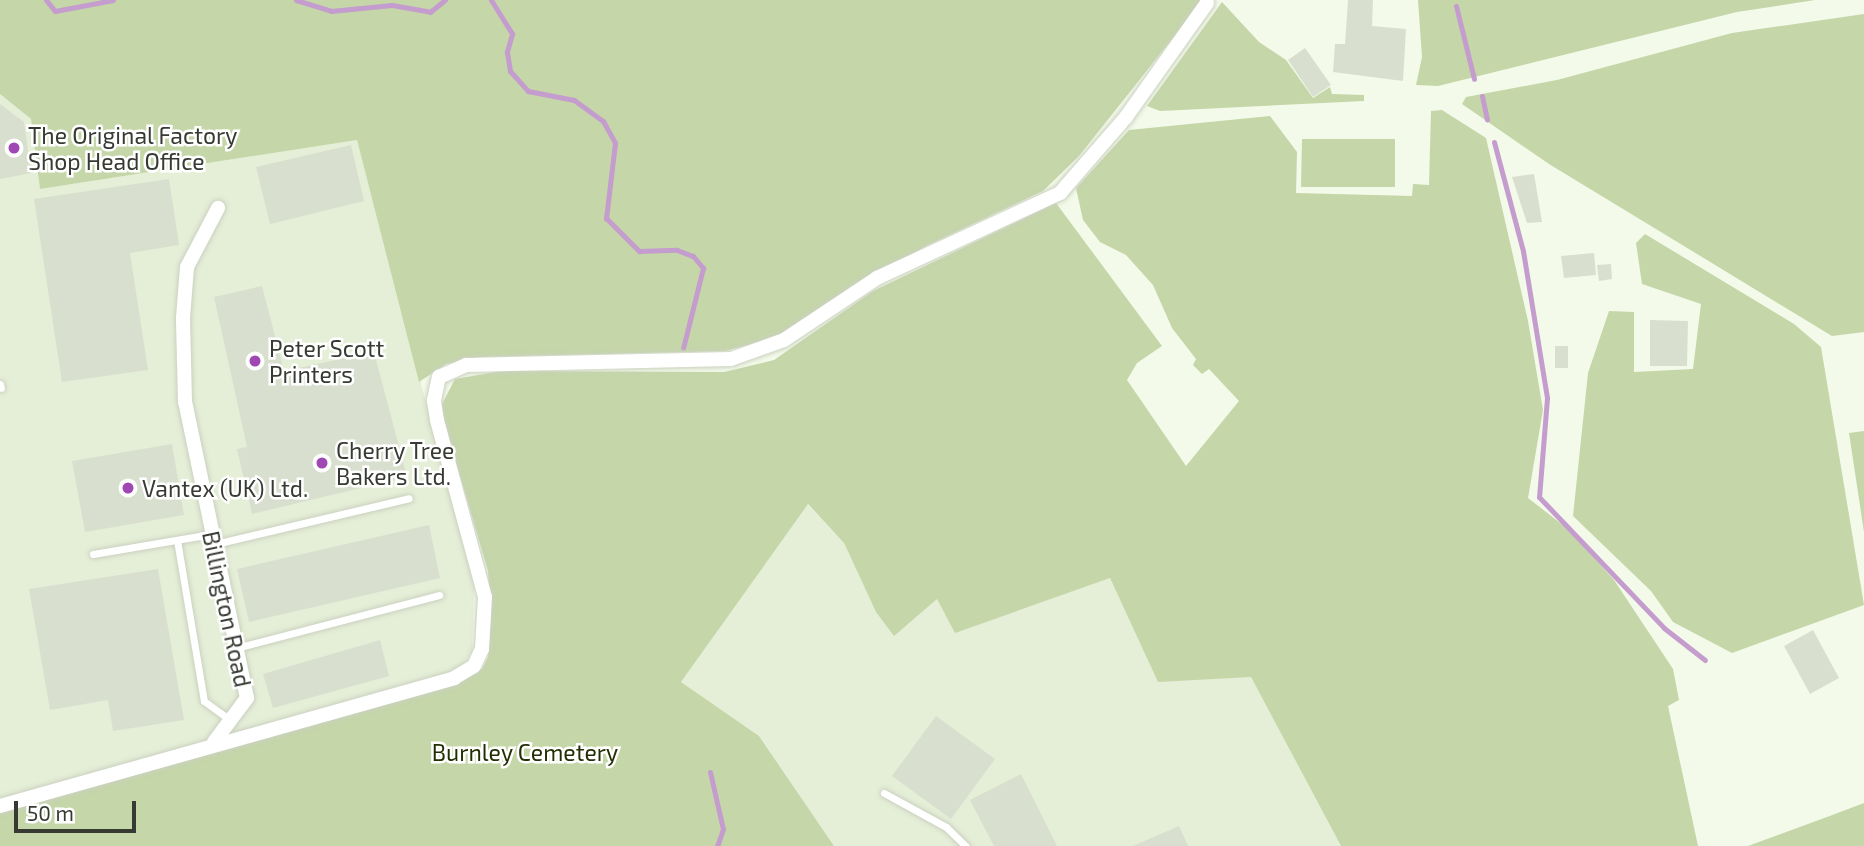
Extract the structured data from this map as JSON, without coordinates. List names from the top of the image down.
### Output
{
  "streets": {
    "street": ["Billington Road"]
  },
  "parks": ["Burnley Cemetery"],
  "places": [
    "The Original Factory Shop Head Office",
    "Peter Scott Printers",
    "Cherry Tree Bakers Ltd.",
    "Vantex (UK) Ltd."
  ],
  "scale_bar": "50 m"
}
